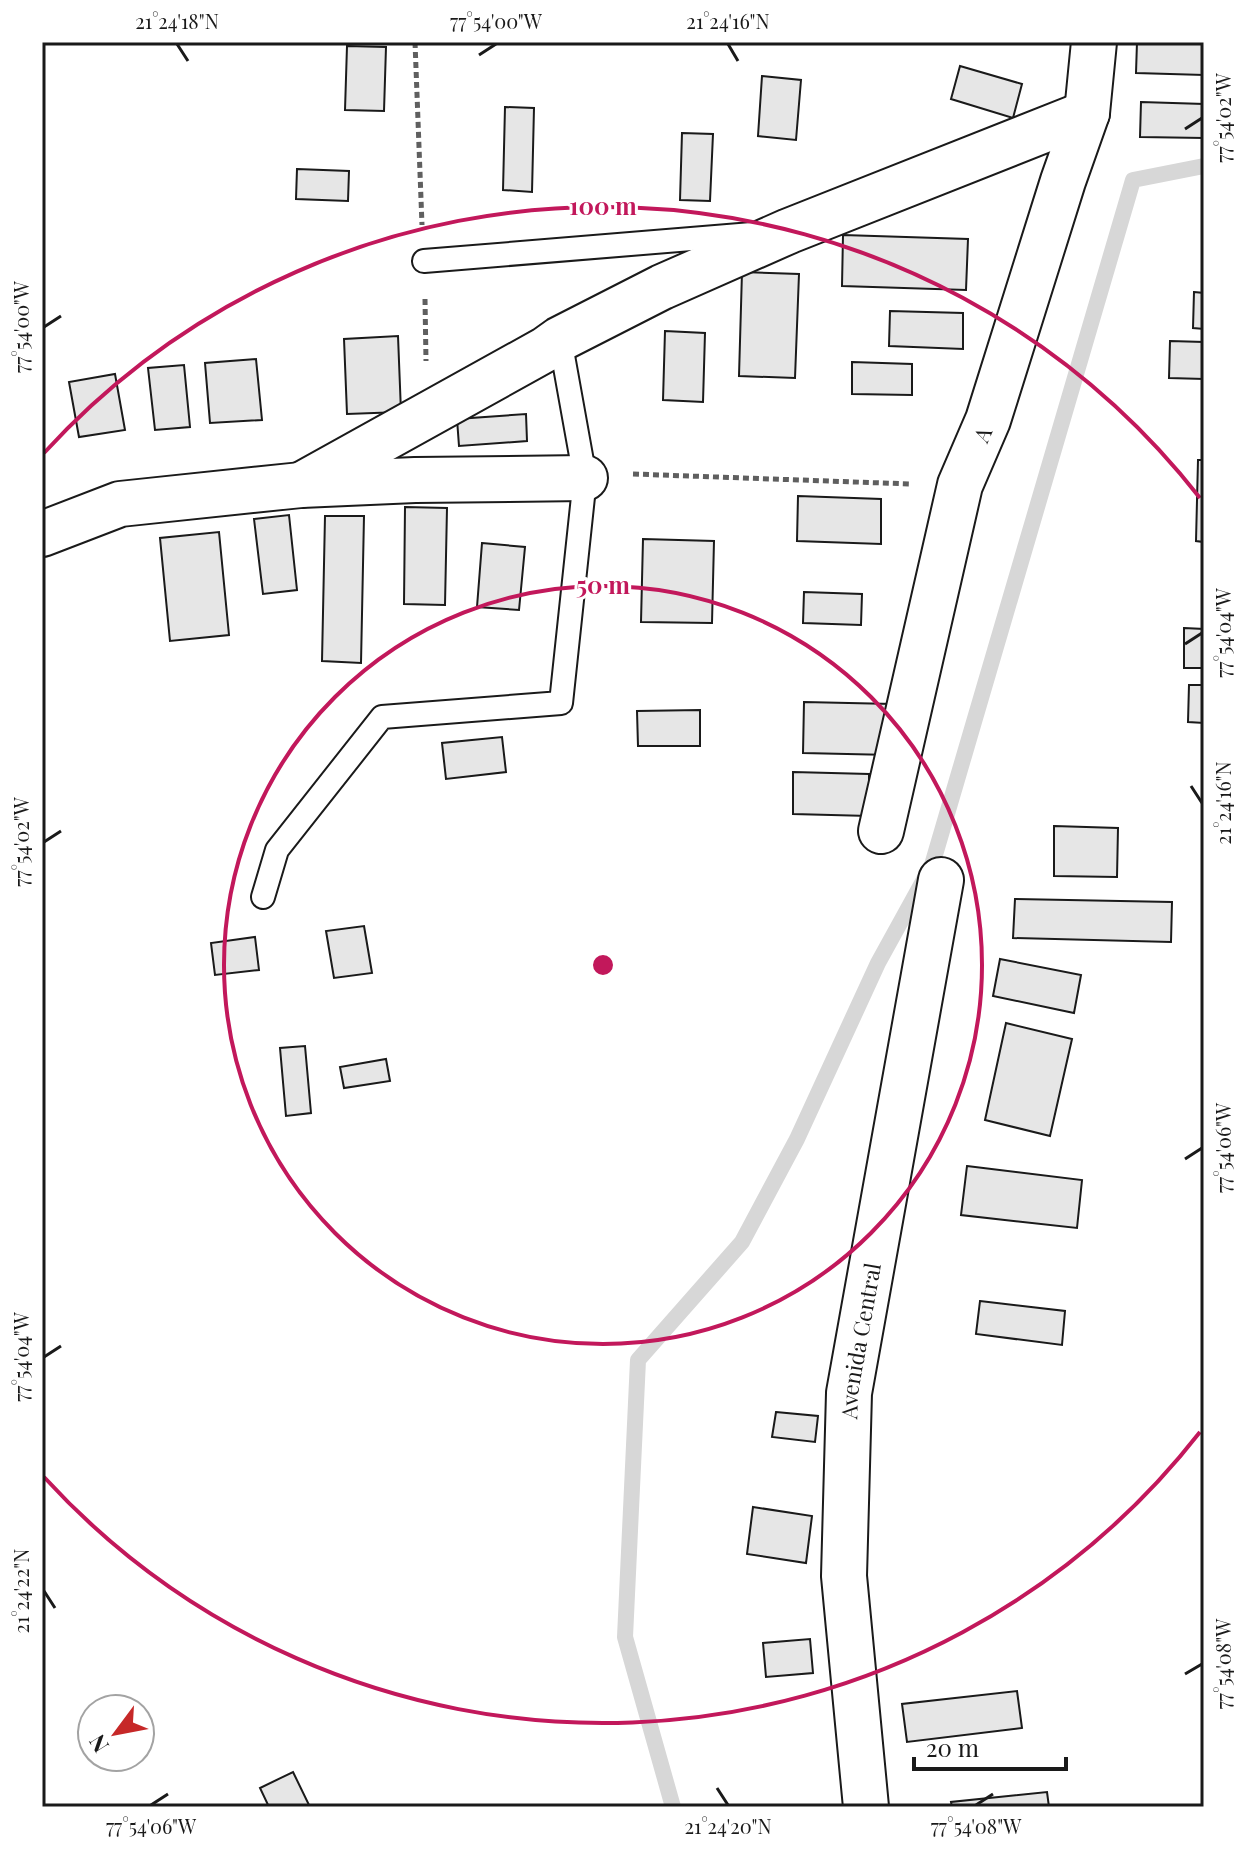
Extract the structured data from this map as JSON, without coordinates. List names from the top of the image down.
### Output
{
  "streets": {
    "street": ["A", "Avenida Central"]
  },
  "scale_bar": "20 m",
  "north": "bottom left",
  "coordinates": [
    "21°24'18\"N",
    "77°54'00\"W",
    "21°24'16\"N",
    "77°54'02\"W",
    "77°54'04\"W",
    "77°54'06\"W",
    "21°24'22\"N",
    "77°54'08\"W",
    "21°24'20\"N"
  ],
  "rings": ["100 m", "50 m"]
}
